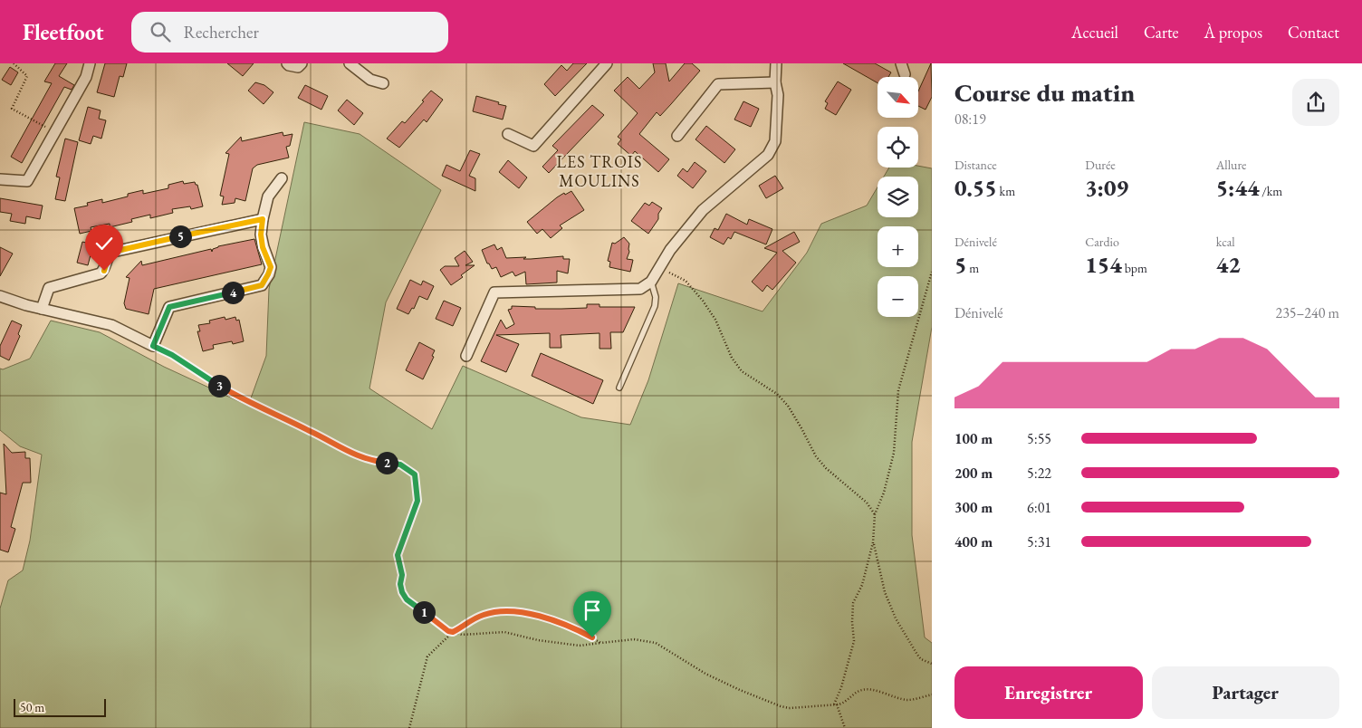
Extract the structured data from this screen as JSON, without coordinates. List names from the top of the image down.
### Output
{
  "districts": ["LES TROIS MOULINS"],
  "scale_bar": "50 m",
  "north": "bottom right",
  "page": {
    "header": "Fleetfoot",
    "search": "Rechercher",
    "nav": [
      "Accueil",
      "Carte",
      "À propos",
      "Contact"
    ],
    "heading": ["Course du matin", "08:19"],
    "map_buttons": ["+", "−"],
    "stats": [
      ["Distance", "0.55 km"],
      ["Durée", "3:09"],
      ["Allure", "5:44 /km"],
      ["Dénivelé", "5 m"],
      ["Cardio", "154 bpm"],
      ["kcal", "42"]
    ],
    "pins": [
      "5",
      "4",
      "3",
      "2",
      "1"
    ],
    "chart": ["Dénivelé", "235–240 m"],
    "list": [
      {
        "name": "100 m",
        "note": "5:55"
      },
      {
        "name": "200 m",
        "note": "5:22"
      },
      {
        "name": "300 m",
        "note": "6:01"
      },
      {
        "name": "400 m",
        "note": "5:31"
      }
    ],
    "buttons": ["Enregistrer", "Partager"],
    "scale": "50 m"
  }
}
